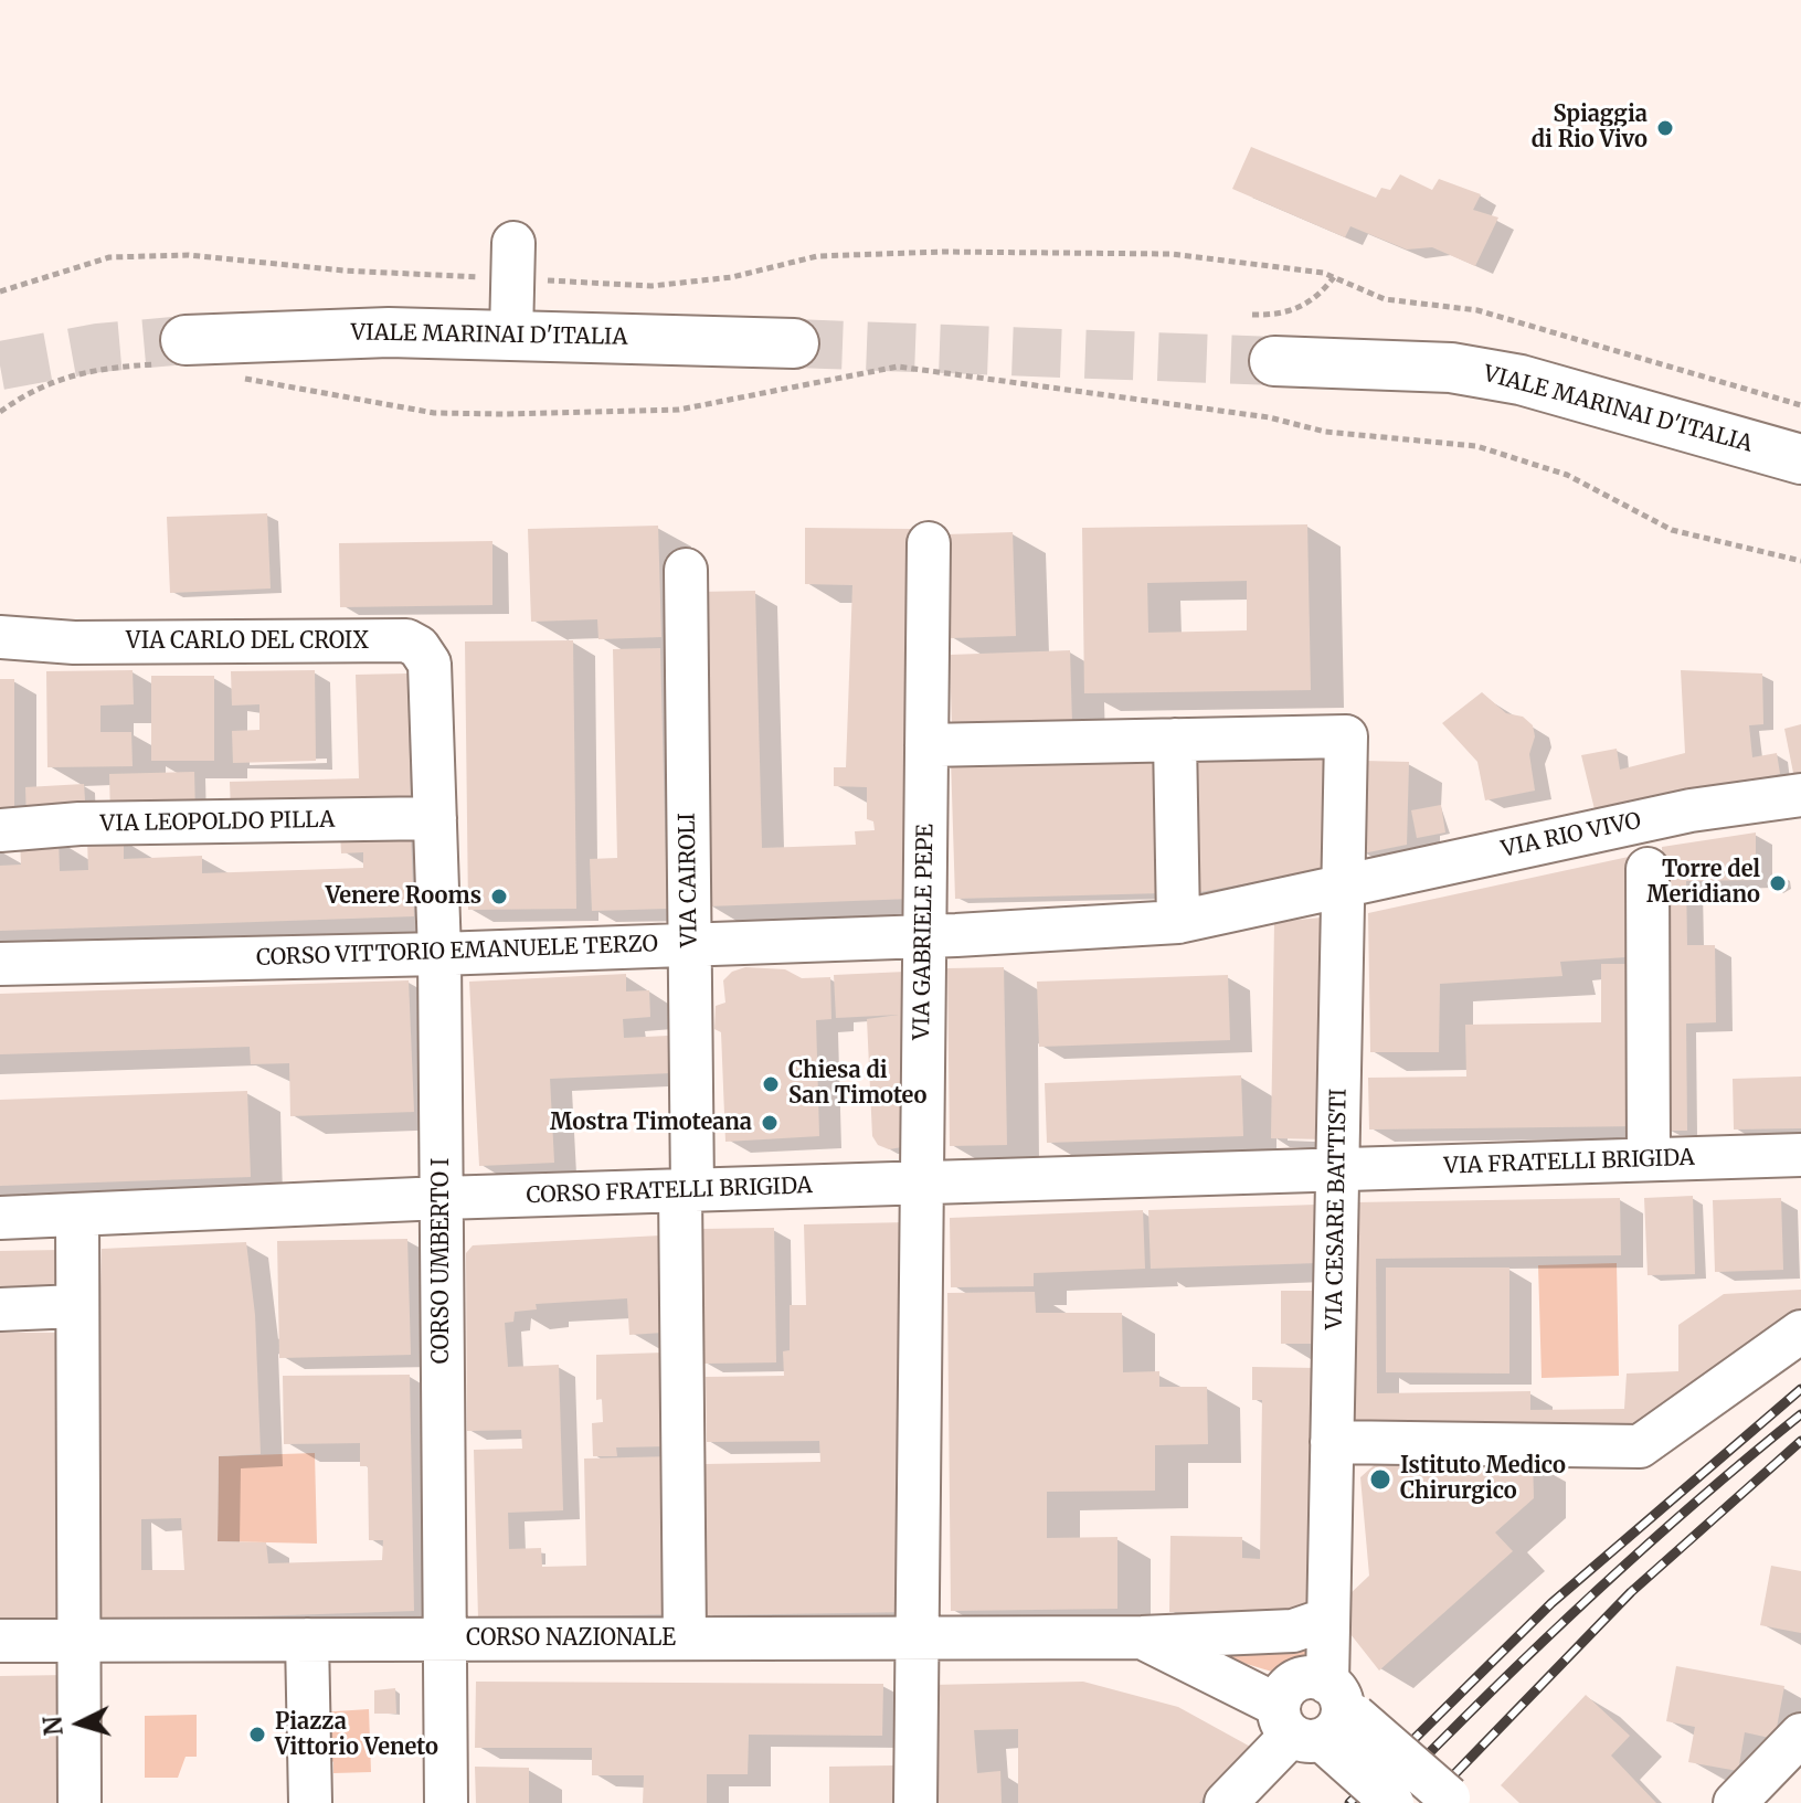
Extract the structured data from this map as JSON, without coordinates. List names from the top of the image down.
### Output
{
  "streets": {
    "main road": ["VIALE MARINAI D'ITALIA"],
    "street": [
      "VIA CARLO DEL CROIX",
      "VIA LEOPOLDO PILLA",
      "VIA RIO VIVO",
      "VIA CAIROLI",
      "VIA GABRIELE PEPE",
      "CORSO VITTORIO EMANUELE TERZO",
      "VIA FRATELLI BRIGIDA",
      "CORSO FRATELLI BRIGIDA",
      "VIA CESARE BATTISTI",
      "CORSO UMBERTO I",
      "CORSO NAZIONALE"
    ]
  },
  "crossings": [
    ["VIA CARLO DEL CROIX", "CORSO UMBERTO I"],
    ["VIA LEOPOLDO PILLA", "CORSO UMBERTO I"],
    ["VIA RIO VIVO", "CORSO VITTORIO EMANUELE TERZO"],
    ["VIA RIO VIVO", "VIA CESARE BATTISTI"],
    ["VIA CAIROLI", "CORSO VITTORIO EMANUELE TERZO"],
    ["VIA CAIROLI", "CORSO FRATELLI BRIGIDA"],
    ["VIA CAIROLI", "CORSO NAZIONALE"],
    ["VIA GABRIELE PEPE", "CORSO VITTORIO EMANUELE TERZO"],
    ["VIA GABRIELE PEPE", "CORSO FRATELLI BRIGIDA"],
    ["VIA GABRIELE PEPE", "CORSO NAZIONALE"],
    ["CORSO VITTORIO EMANUELE TERZO", "VIA CESARE BATTISTI"],
    ["CORSO VITTORIO EMANUELE TERZO", "CORSO UMBERTO I"],
    ["VIA FRATELLI BRIGIDA", "CORSO FRATELLI BRIGIDA"],
    ["VIA FRATELLI BRIGIDA", "VIA CESARE BATTISTI"],
    ["CORSO FRATELLI BRIGIDA", "VIA CESARE BATTISTI"],
    ["CORSO FRATELLI BRIGIDA", "CORSO UMBERTO I"],
    ["VIA CESARE BATTISTI", "CORSO NAZIONALE"],
    ["CORSO UMBERTO I", "CORSO NAZIONALE"]
  ],
  "places": [
    "Spiaggia di Rio Vivo",
    "Torre del Meridiano",
    "Venere Rooms",
    "Chiesa di San Timoteo",
    "Mostra Timoteana",
    "Istituto Medico Chirurgico",
    "Piazza Vittorio Veneto"
  ],
  "north": "left"
}
